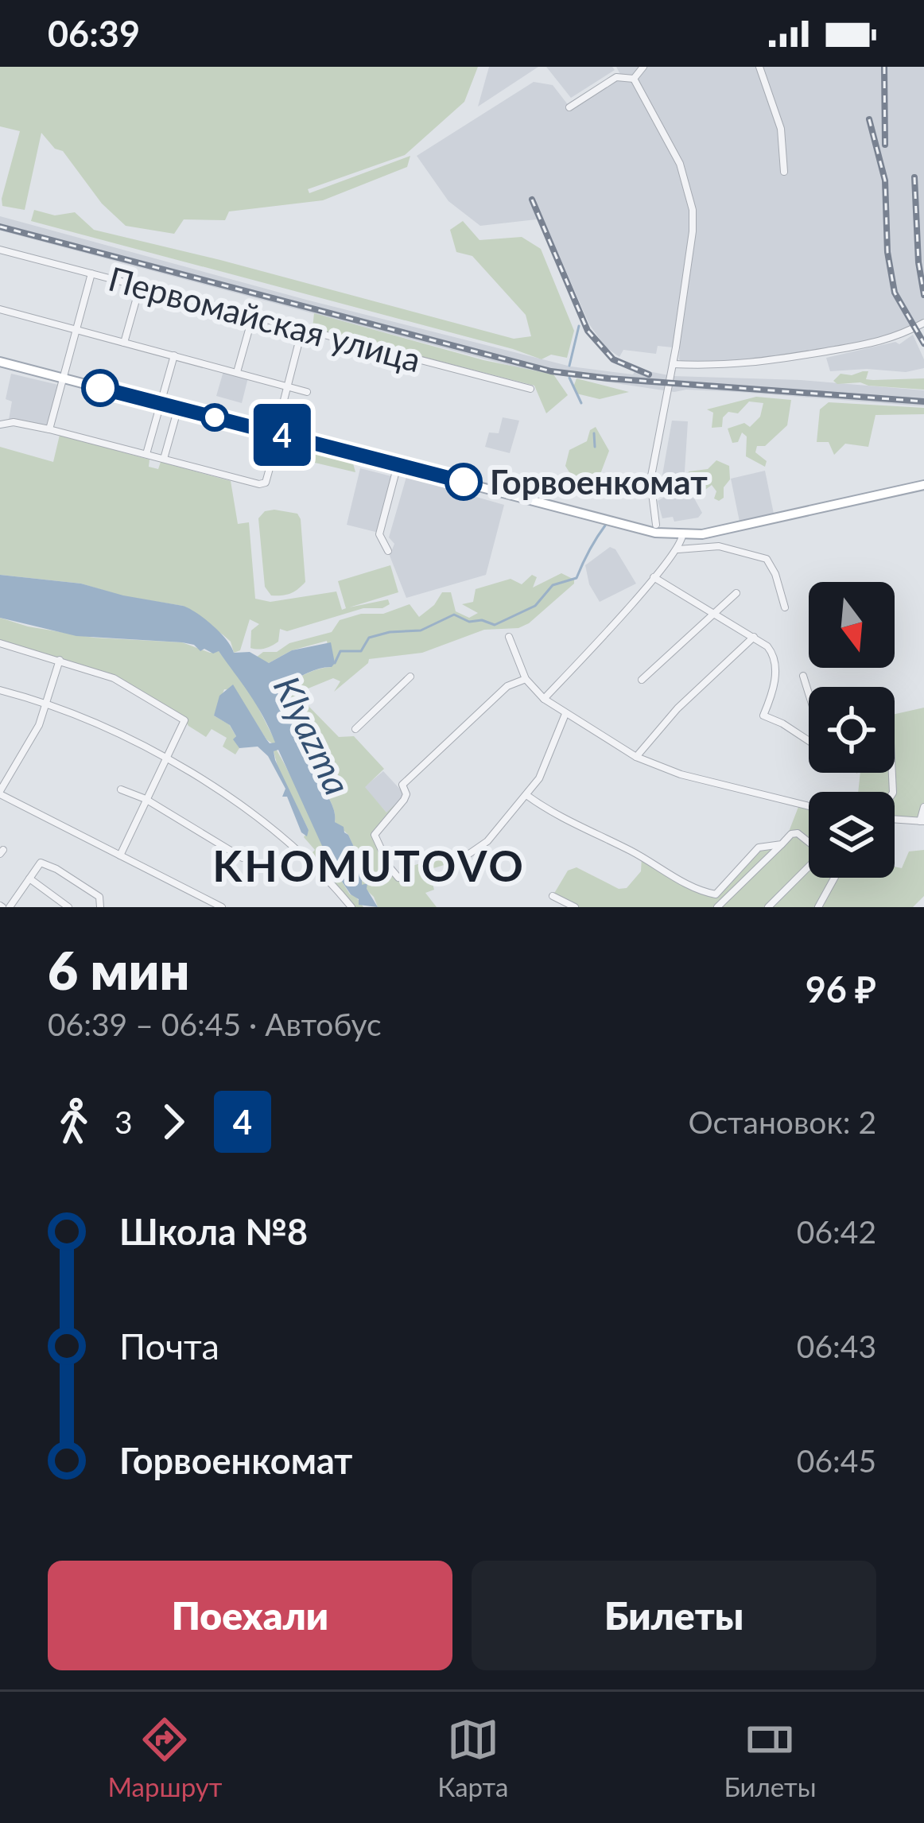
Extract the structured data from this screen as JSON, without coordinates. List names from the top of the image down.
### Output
{
  "streets": {
    "street": ["Первомайская улица"]
  },
  "districts": ["KHOMUTOVO"],
  "water": ["Klyazma"],
  "places": ["Горвоенкомат"],
  "lines": ["bus line 4"],
  "north": "bottom",
  "page": {
    "status": "06:39",
    "on_map": "4",
    "heading": ["6 мин", "06:39 – 06:45 · Автобус", "96 ₽"],
    "legs": ["3", "4", "Остановок: 2"],
    "list": [
      {
        "name": "Школа №8",
        "value": "06:42"
      },
      {
        "name": "Почта",
        "value": "06:43"
      },
      {
        "name": "Горвоенкомат",
        "value": "06:45"
      }
    ],
    "buttons": ["Поехали", "Билеты"],
    "tabs": ["Маршрут", "Карта", "Билеты"]
  }
}
